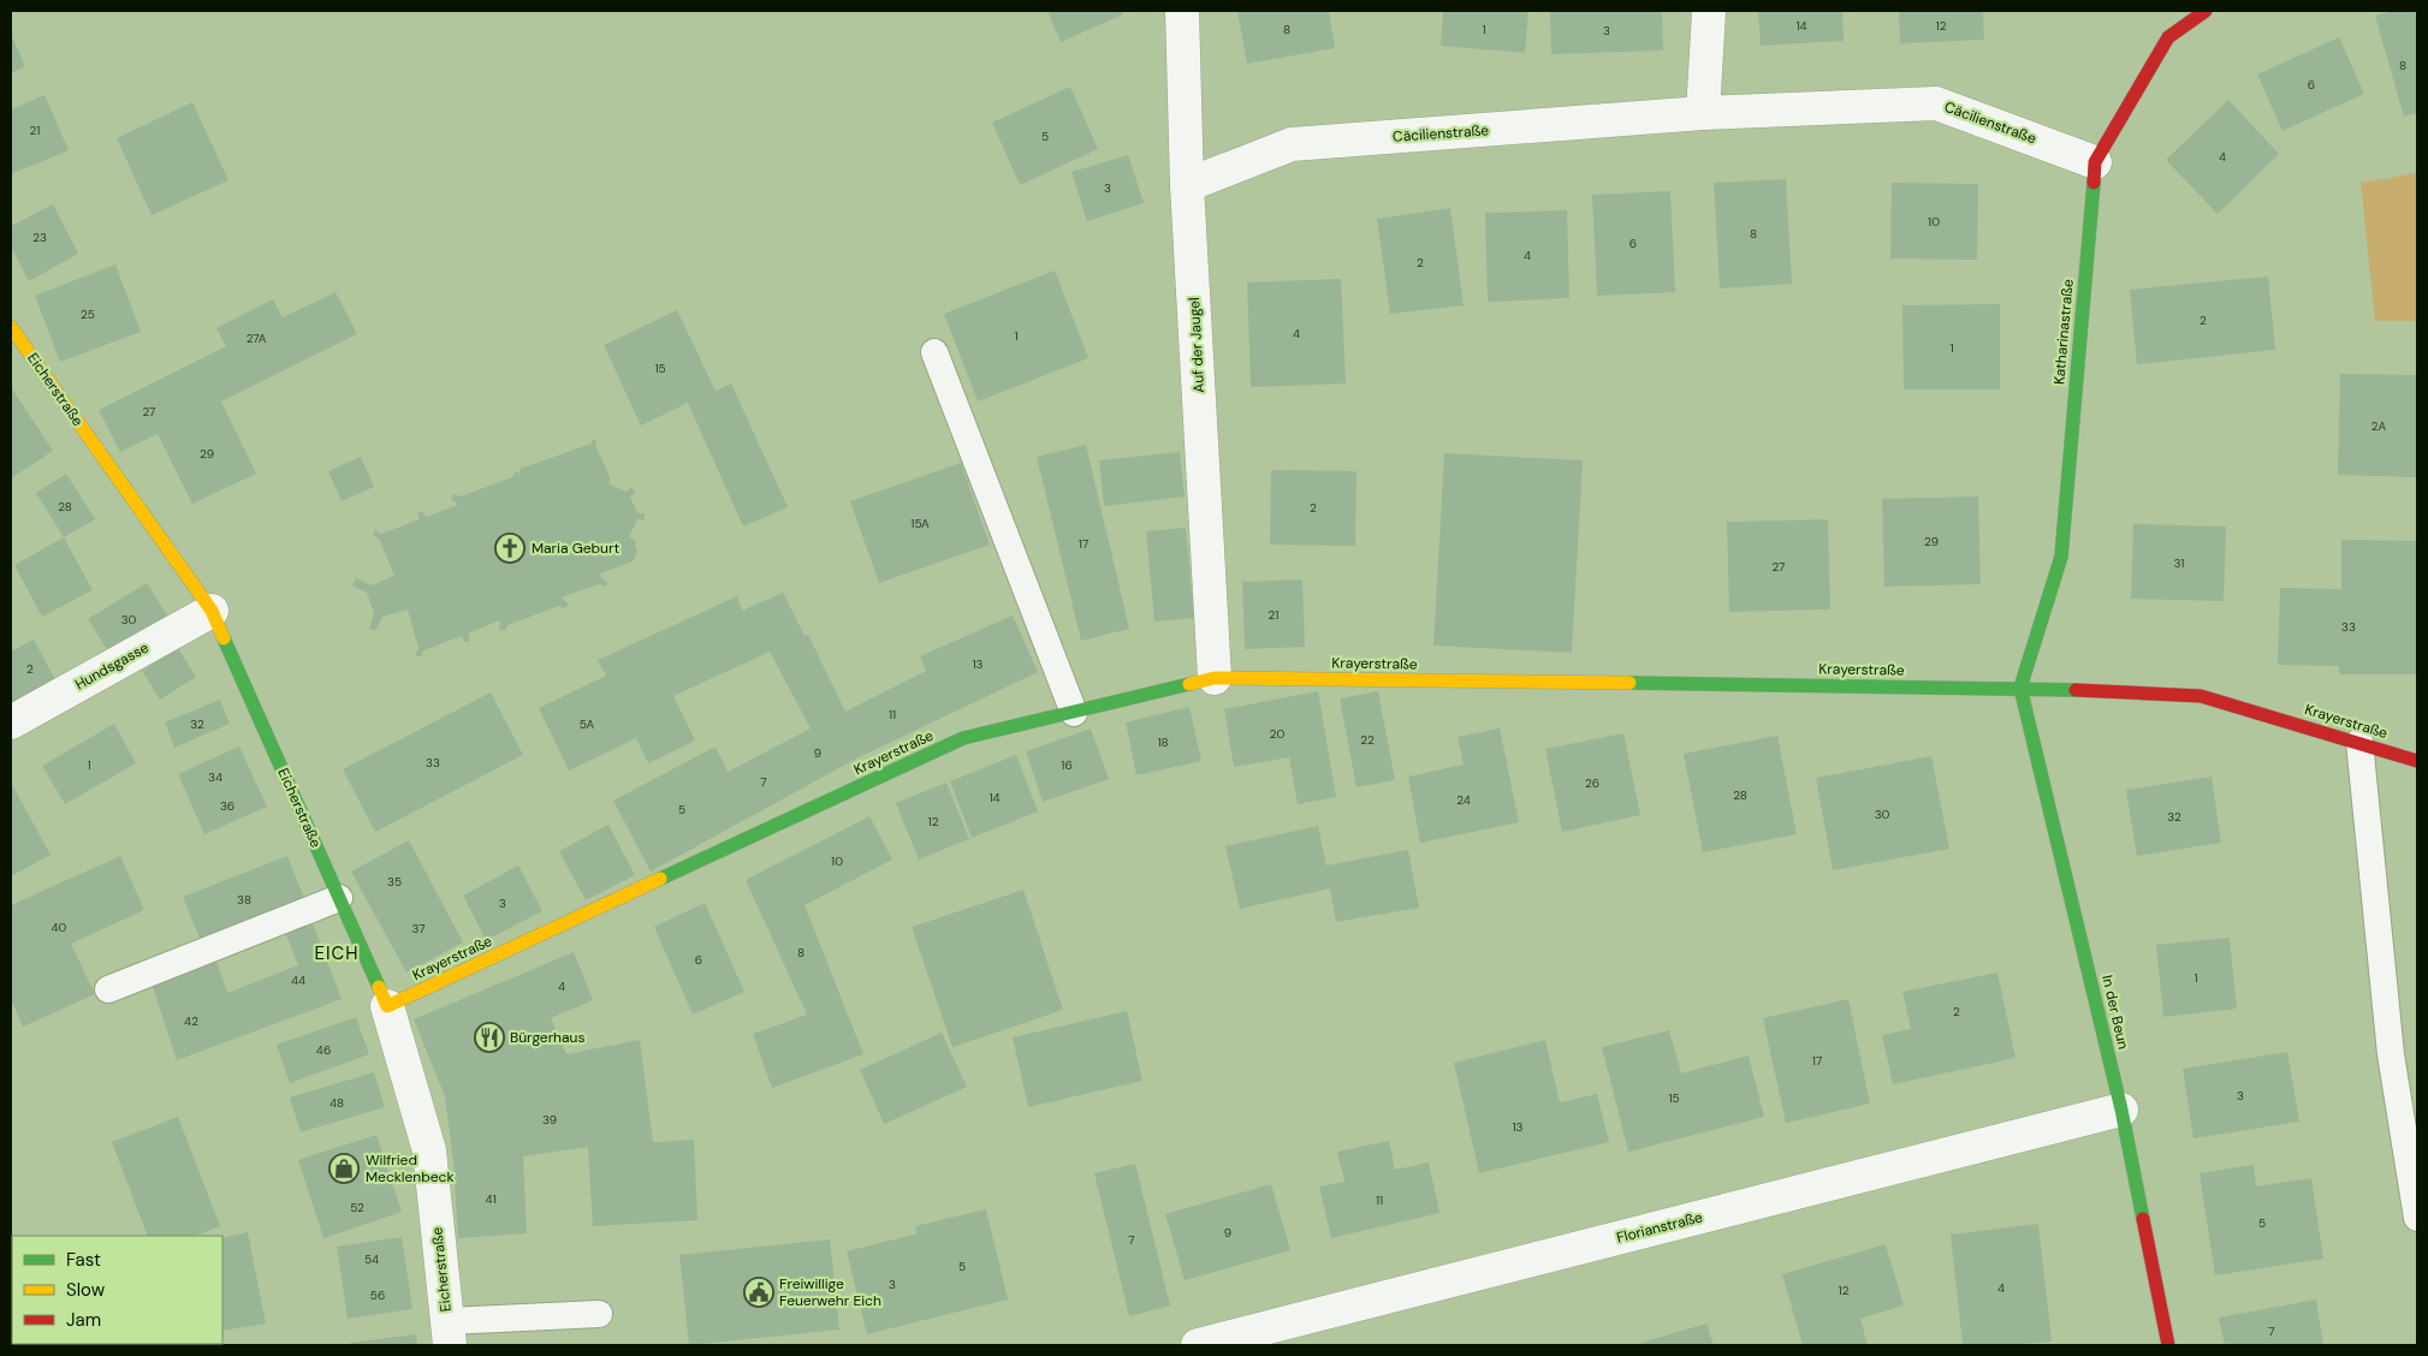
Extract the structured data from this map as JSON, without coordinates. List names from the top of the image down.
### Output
{
  "streets": {
    "street": [
      "Cäcilienstraße",
      "Katharinastraße",
      "Auf der Jaugel",
      "Eicherstraße",
      "Krayerstraße",
      "Hundsgasse",
      "In der Beun",
      "Florianstraße"
    ]
  },
  "crossings": [
    ["Cäcilienstraße", "Katharinastraße"],
    ["Cäcilienstraße", "Auf der Jaugel"],
    ["Katharinastraße", "Krayerstraße"],
    ["Katharinastraße", "In der Beun"],
    ["Auf der Jaugel", "Krayerstraße"],
    ["Eicherstraße", "Krayerstraße"],
    ["Eicherstraße", "Hundsgasse"],
    ["Krayerstraße", "In der Beun"],
    ["In der Beun", "Florianstraße"]
  ],
  "districts": ["EICH"],
  "places": {
    "church": ["Maria Geburt"],
    "restaurant": ["Bürgerhaus"],
    "shop": ["Wilfried Mecklenbeck"],
    "public building": ["Freiwillige Feuerwehr Eich"]
  },
  "house_numbers": [
    "14",
    "12",
    "8",
    "1",
    "3",
    "8",
    "6",
    "21",
    "5",
    "4",
    "3",
    "10",
    "8",
    "23",
    "6",
    "4",
    "2",
    "25",
    "2",
    "4",
    "1",
    "27A",
    "1",
    "15",
    "27",
    "2A",
    "29",
    "28",
    "2",
    "15A",
    "29",
    "17",
    "31",
    "27",
    "21",
    "30",
    "33",
    "13",
    "2",
    "11",
    "32",
    "5A",
    "20",
    "22",
    "18",
    "9",
    "33",
    "1",
    "16",
    "34",
    "7",
    "26",
    "28",
    "14",
    "24",
    "36",
    "5",
    "30",
    "32",
    "12",
    "10",
    "35",
    "38",
    "3",
    "40",
    "37",
    "8",
    "6",
    "1",
    "44",
    "4",
    "2",
    "42",
    "46",
    "17",
    "3",
    "15",
    "48",
    "39",
    "13",
    "41",
    "11",
    "52",
    "5",
    "9",
    "7",
    "54",
    "5",
    "3",
    "4",
    "12",
    "56",
    "7"
  ],
  "legend": ["Fast", "Slow", "Jam"]
}
